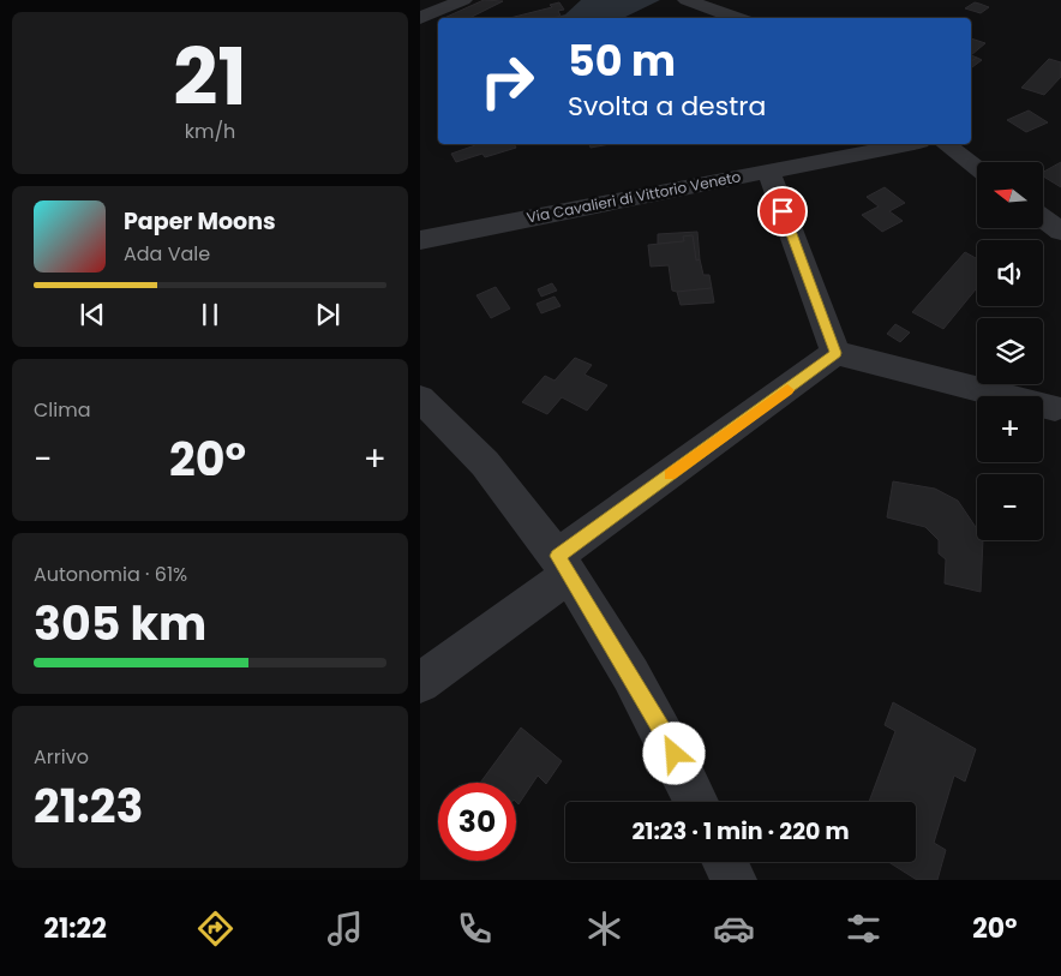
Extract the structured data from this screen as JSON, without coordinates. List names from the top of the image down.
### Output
{
  "streets": {
    "street": ["Via Cavalieri di Vittorio Veneto"]
  },
  "north": "left",
  "page": {
    "tile": [
      ["21", "km/h"],
      "Clima",
      ["Autonomia · 61%", "305 km"],
      ["Arrivo", "21:23"]
    ],
    "turn": ["50 m", "Svolta a destra"],
    "map_buttons": ["+", "−"],
    "song": ["Paper Moons", "Ada Vale"],
    "heat": ["−", "20°", "+"],
    "limit": "30",
    "trip": "21:23 · 1 min · 220 m",
    "tabs": ["21:22", "20°"]
  }
}
